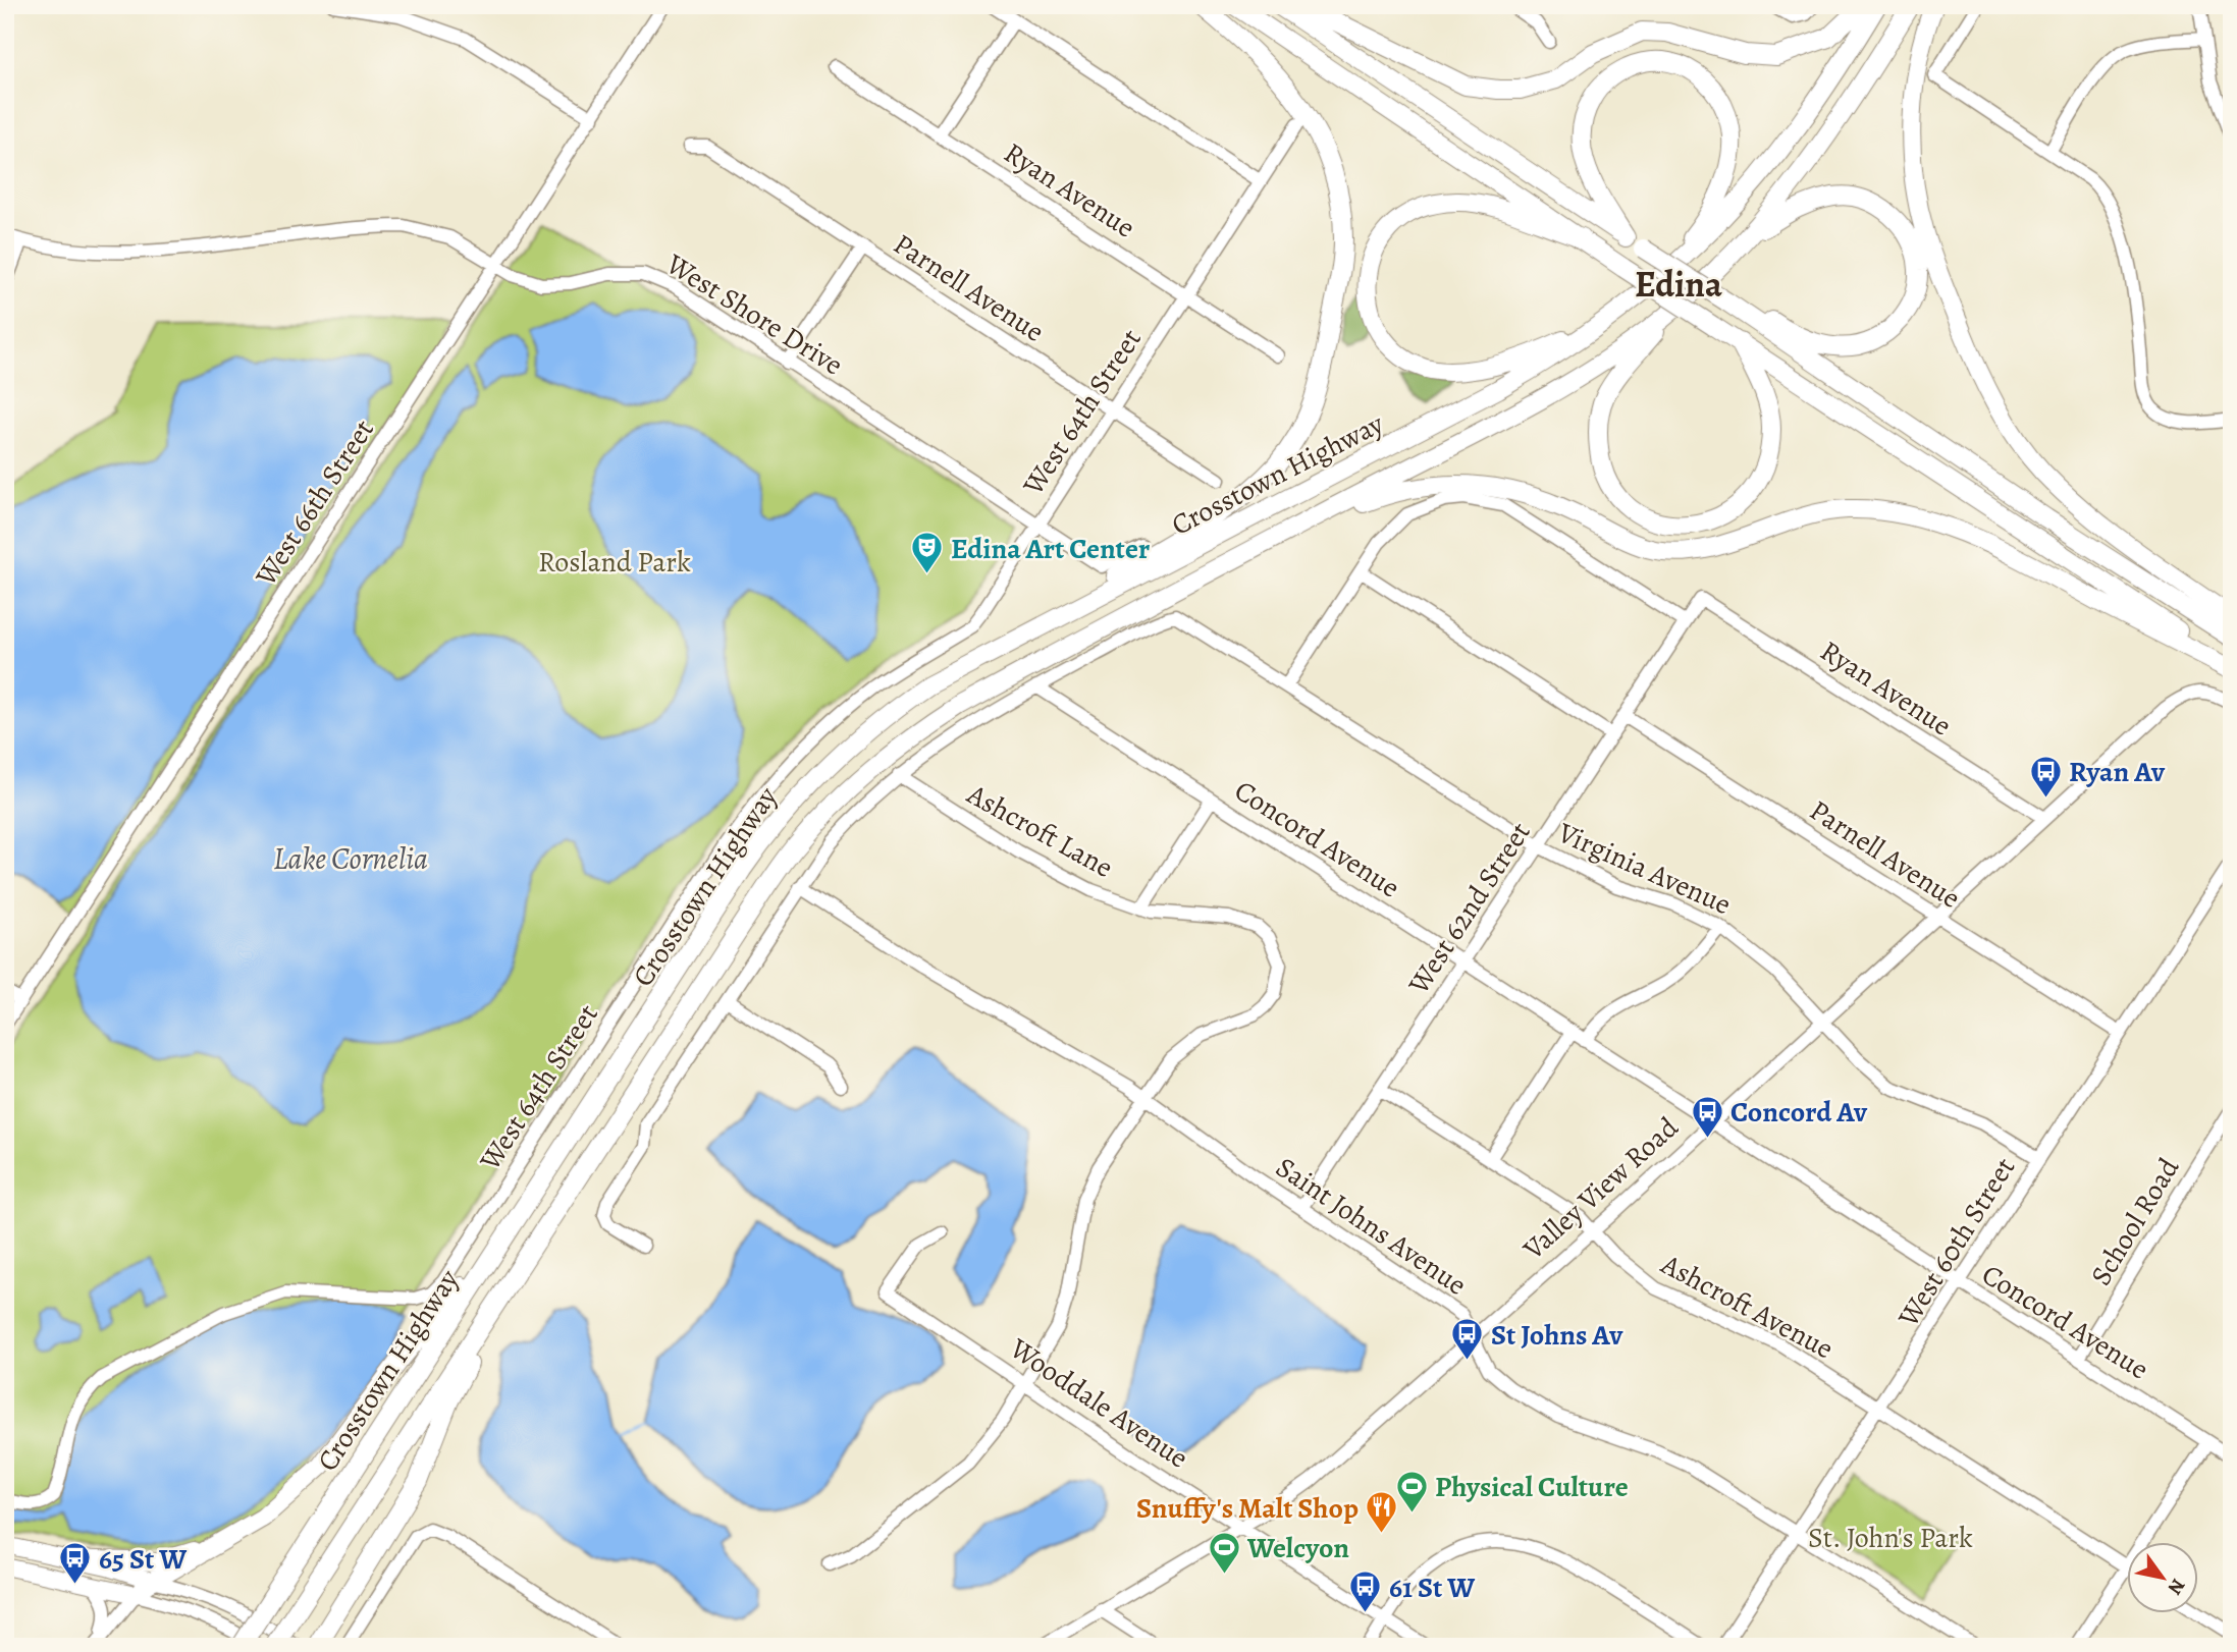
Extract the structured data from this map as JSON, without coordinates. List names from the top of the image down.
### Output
{
  "streets": {
    "highway": ["Crosstown Highway"],
    "street": [
      "Ryan Avenue",
      "Parnell Avenue",
      "West Shore Drive",
      "West 64th Street",
      "West 66th Street",
      "Ashcroft Lane",
      "Concord Avenue",
      "Virginia Avenue",
      "West 62nd Street",
      "Valley View Road",
      "School Road",
      "Saint Johns Avenue",
      "West 60th Street",
      "Ashcroft Avenue",
      "Wooddale Avenue"
    ]
  },
  "crossings": [
    ["Ryan Avenue", "West 64th Street"],
    ["Ryan Avenue", "West 62nd Street"],
    ["Ryan Avenue", "Valley View Road"],
    ["Parnell Avenue", "West 64th Street"],
    ["Parnell Avenue", "West 62nd Street"],
    ["Parnell Avenue", "Valley View Road"],
    ["Parnell Avenue", "West 60th Street"],
    ["West Shore Drive", "West 64th Street"],
    ["West Shore Drive", "West 66th Street"],
    ["Ashcroft Lane", "Saint Johns Avenue"],
    ["Ashcroft Lane", "Wooddale Avenue"],
    ["Concord Avenue", "Virginia Avenue"],
    ["Concord Avenue", "West 62nd Street"],
    ["Concord Avenue", "Valley View Road"],
    ["Concord Avenue", "School Road"],
    ["Concord Avenue", "West 60th Street"],
    ["Virginia Avenue", "West 62nd Street"],
    ["Virginia Avenue", "Valley View Road"],
    ["Virginia Avenue", "West 60th Street"],
    ["West 62nd Street", "Saint Johns Avenue"],
    ["West 62nd Street", "Ashcroft Avenue"],
    ["Valley View Road", "Saint Johns Avenue"],
    ["Valley View Road", "Ashcroft Avenue"],
    ["Valley View Road", "Wooddale Avenue"],
    ["Saint Johns Avenue", "West 60th Street"],
    ["West 60th Street", "Ashcroft Avenue"]
  ],
  "districts": ["Edina"],
  "water": ["Lake Cornelia"],
  "parks": ["Rosland Park", "St. John's Park"],
  "places": {
    "theatre": ["Edina Art Center"],
    "bus stop": [
      "Ryan Av",
      "Concord Av",
      "St Johns Av",
      "65 St W",
      "61 St W"
    ],
    "sports": ["Physical Culture", "Welcyon"],
    "restaurant": ["Snuffy's Malt Shop"]
  },
  "north": "bottom right"
}
